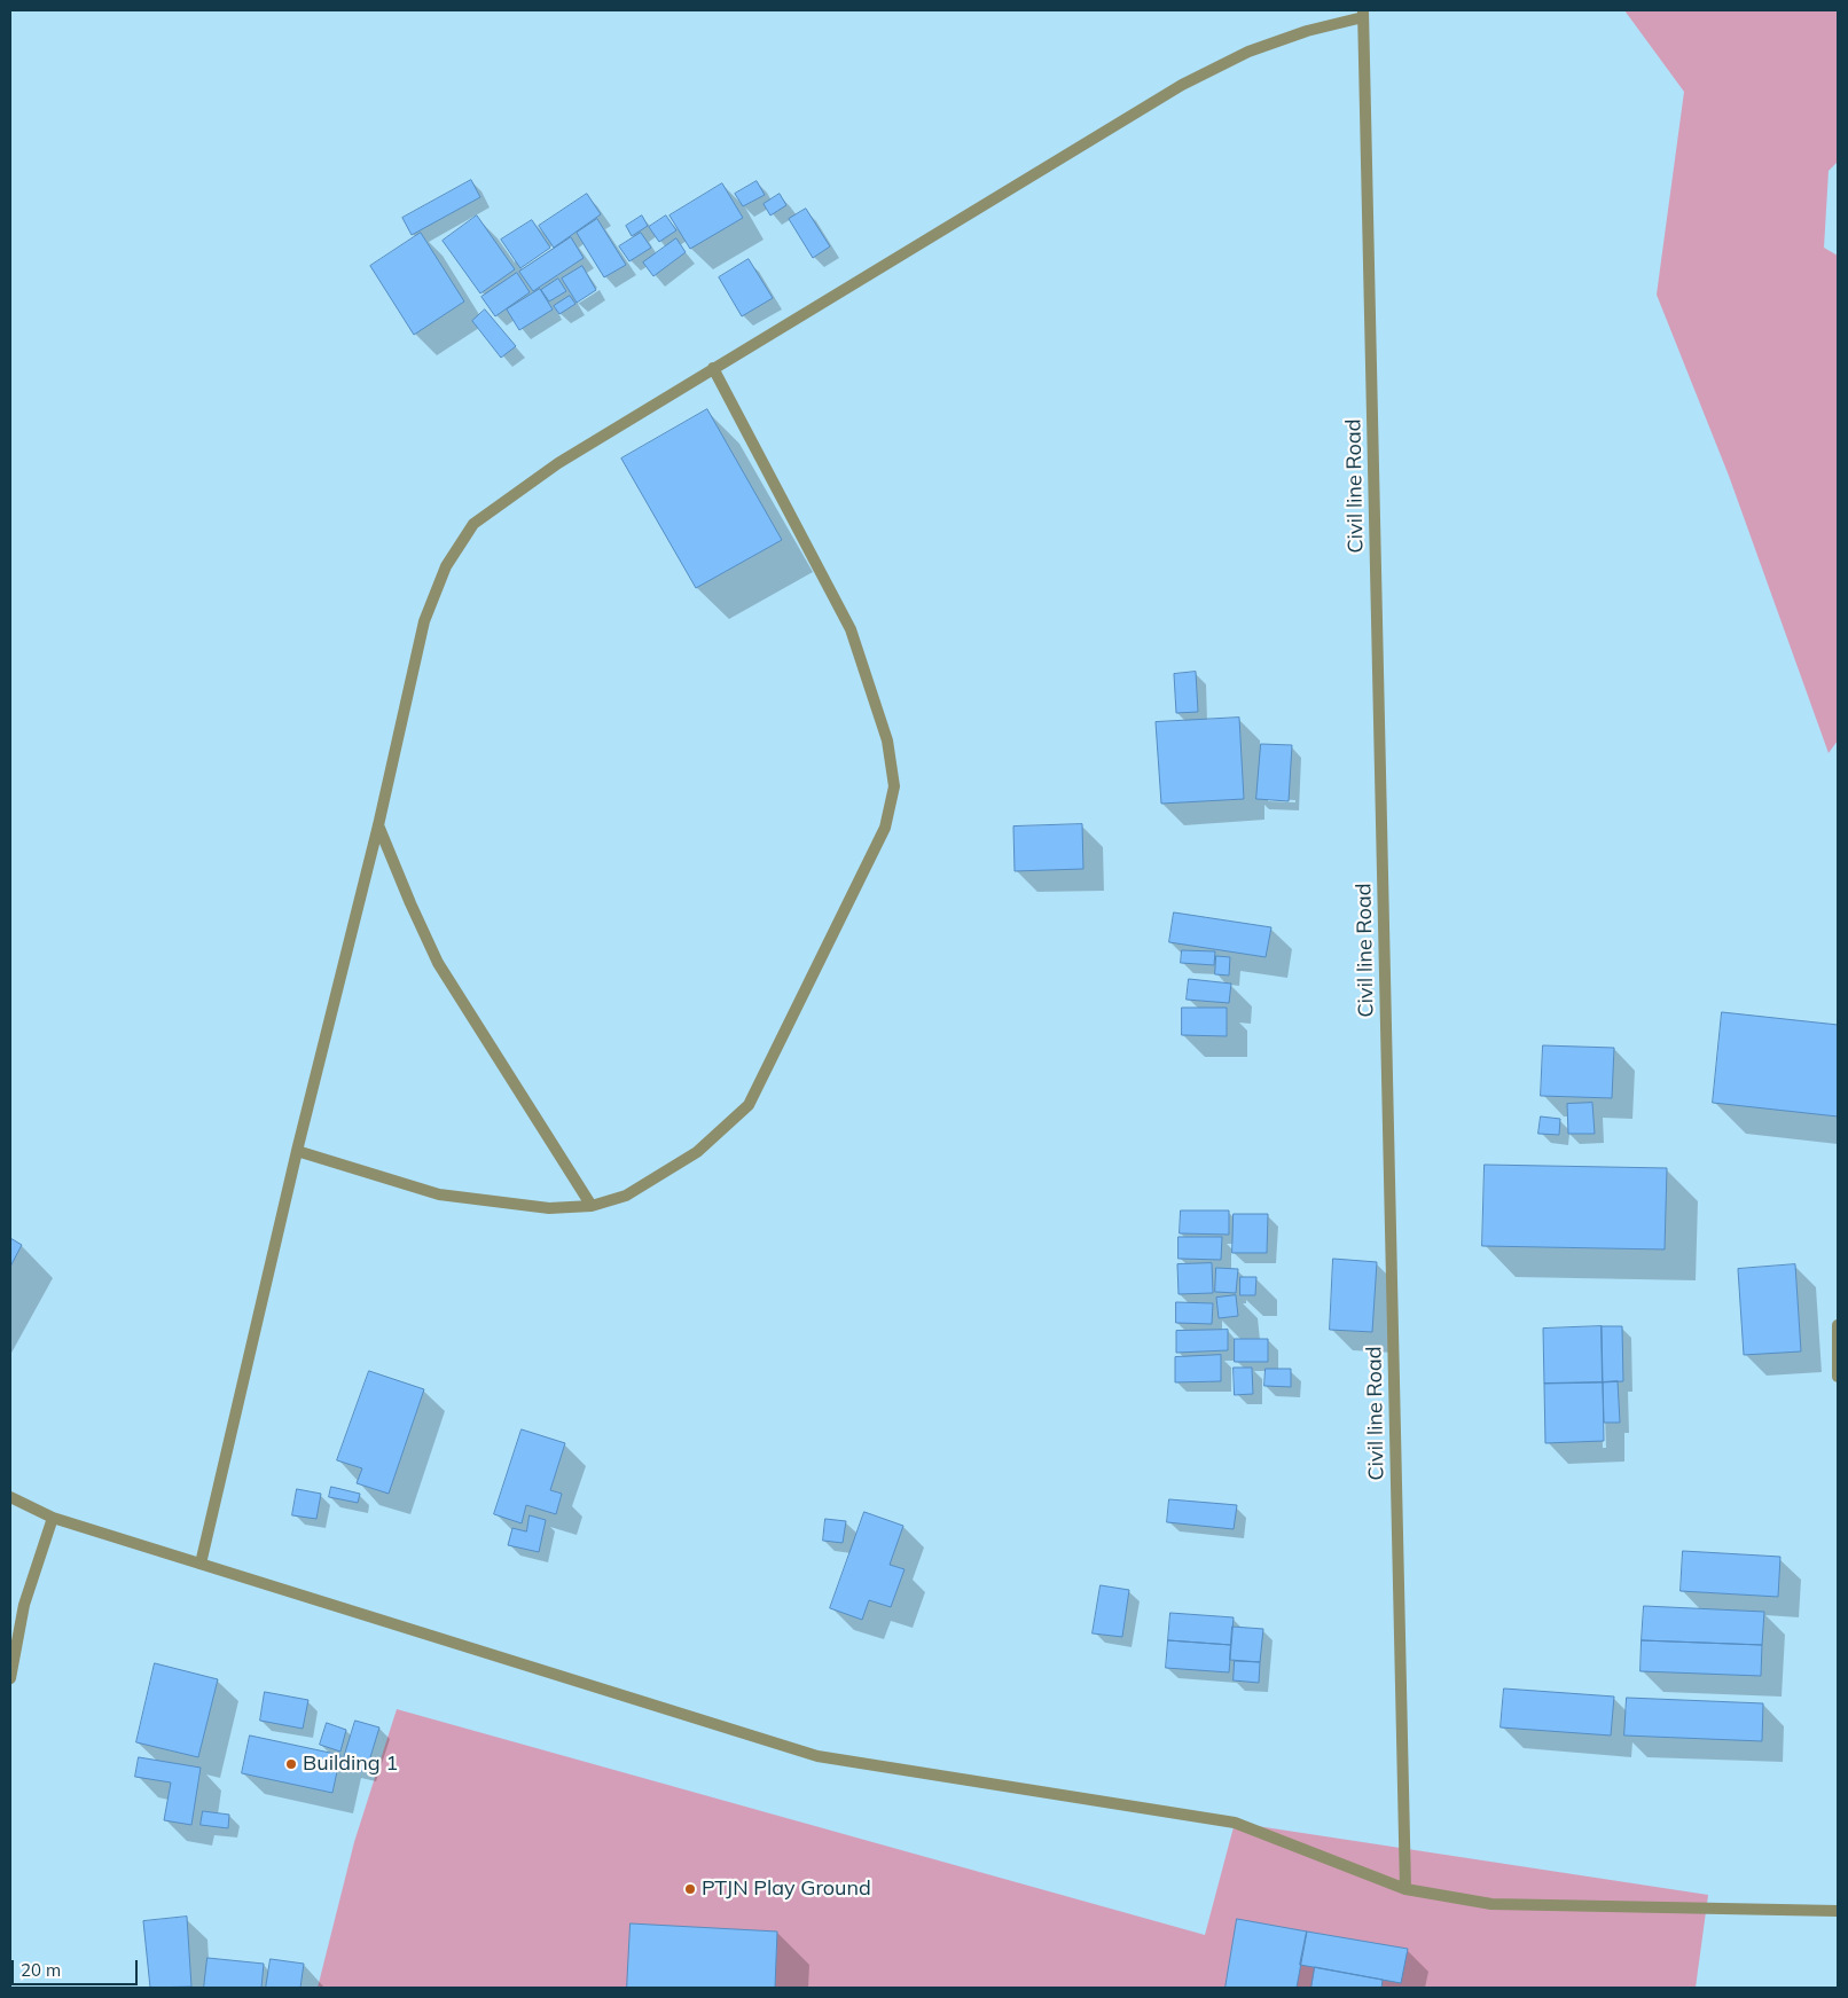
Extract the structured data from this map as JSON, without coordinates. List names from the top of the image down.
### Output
{
  "streets": {
    "street": ["Civil line Road"]
  },
  "places": ["Building 1", "PTJN Play Ground"],
  "scale_bar": "20 m"
}
